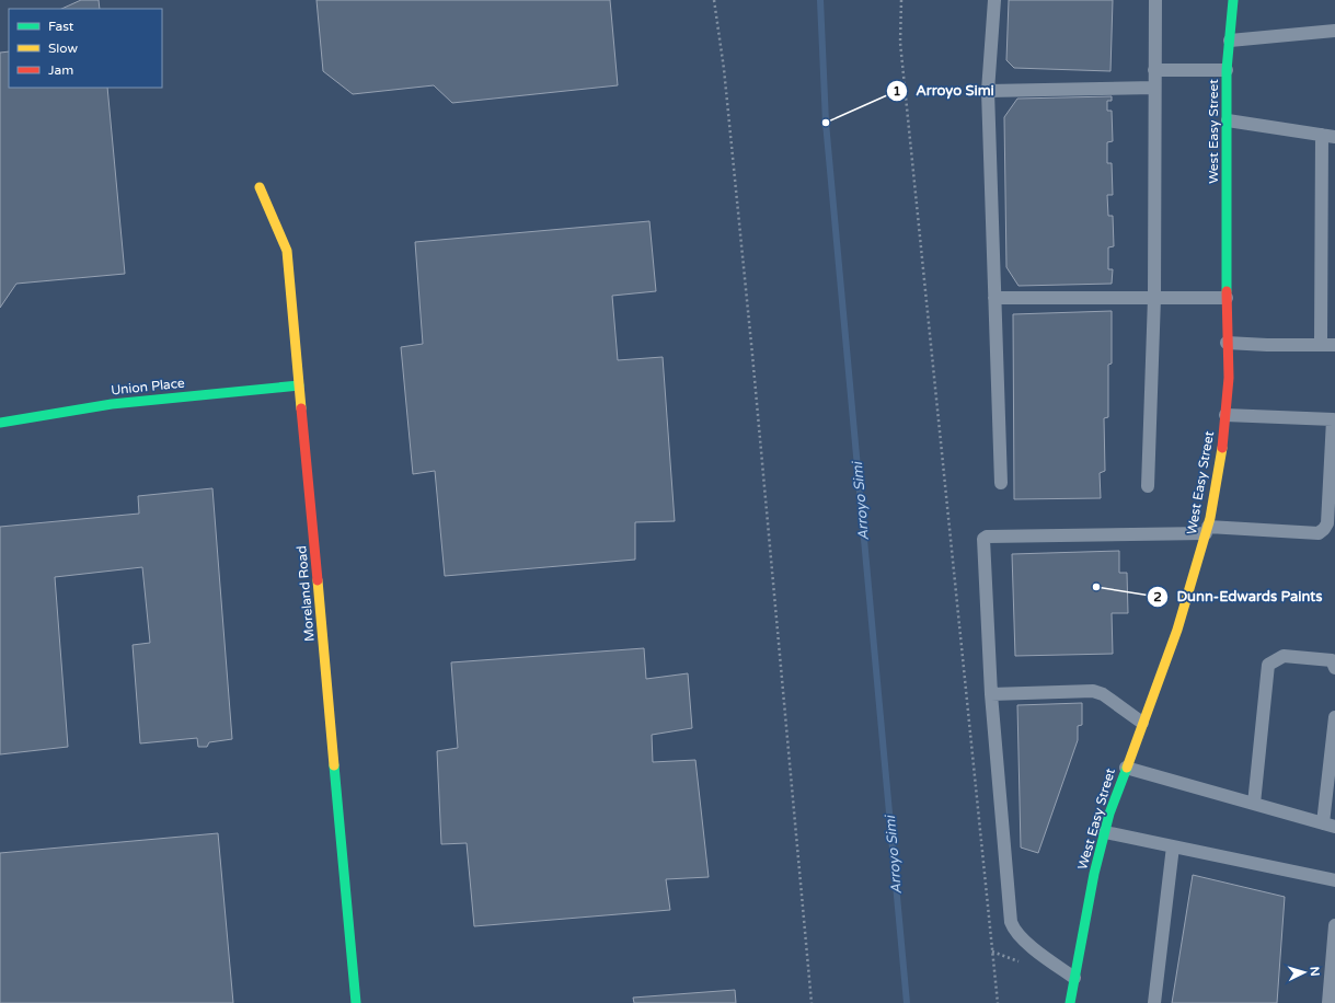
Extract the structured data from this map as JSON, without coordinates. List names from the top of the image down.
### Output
{
  "streets": {
    "street": ["West Easy Street", "Union Place", "Moreland Road"]
  },
  "crossings": [
    ["Union Place", "Moreland Road"]
  ],
  "water": ["Arroyo Simi"],
  "places": ["Arroyo Simi", "Dunn-Edwards Paints"],
  "legend": ["Fast", "Slow", "Jam"],
  "north": "right"
}
